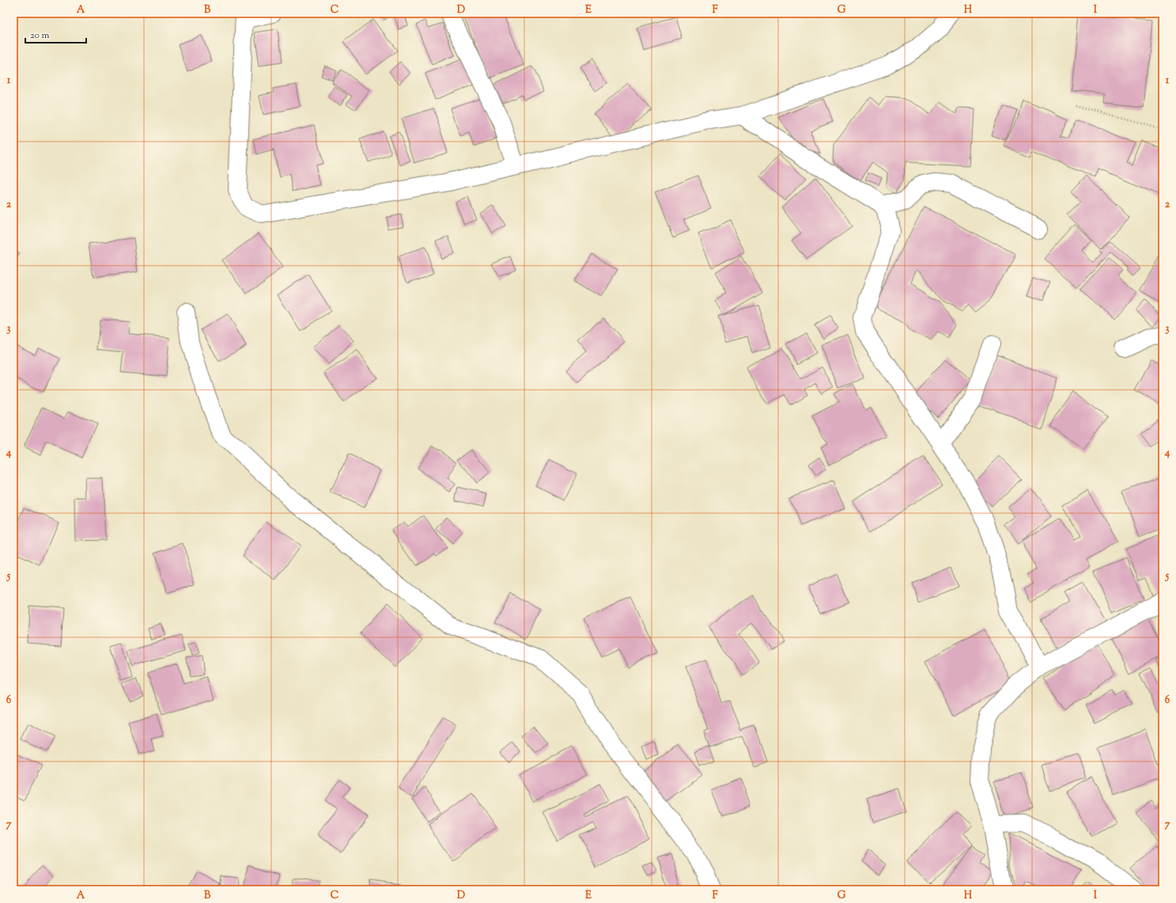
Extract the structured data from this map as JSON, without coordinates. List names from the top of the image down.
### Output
{
  "scale_bar": "20 m",
  "grid": {
    "columns": [
      "A",
      "B",
      "C",
      "D",
      "E",
      "F",
      "G",
      "H",
      "I"
    ],
    "rows": [
      "1",
      "2",
      "3",
      "4",
      "5",
      "6",
      "7"
    ]
  }
}
